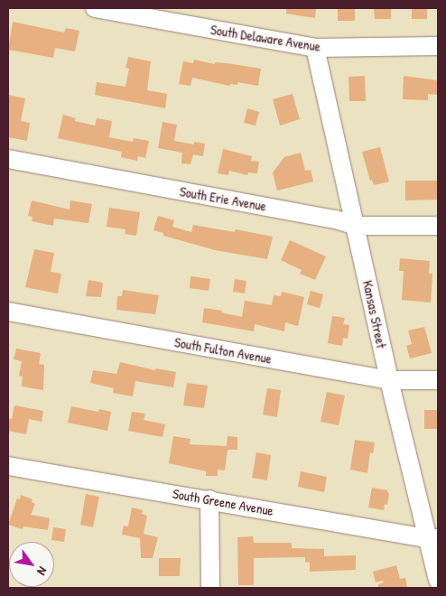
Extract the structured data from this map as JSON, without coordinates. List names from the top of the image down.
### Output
{
  "streets": {
    "street": [
      "South Delaware Avenue",
      "South Erie Avenue",
      "Kansas Street",
      "South Fulton Avenue",
      "South Greene Avenue"
    ]
  },
  "crossings": [
    ["South Delaware Avenue", "Kansas Street"],
    ["South Erie Avenue", "Kansas Street"],
    ["Kansas Street", "South Fulton Avenue"],
    ["Kansas Street", "South Greene Avenue"]
  ],
  "north": "bottom right"
}
